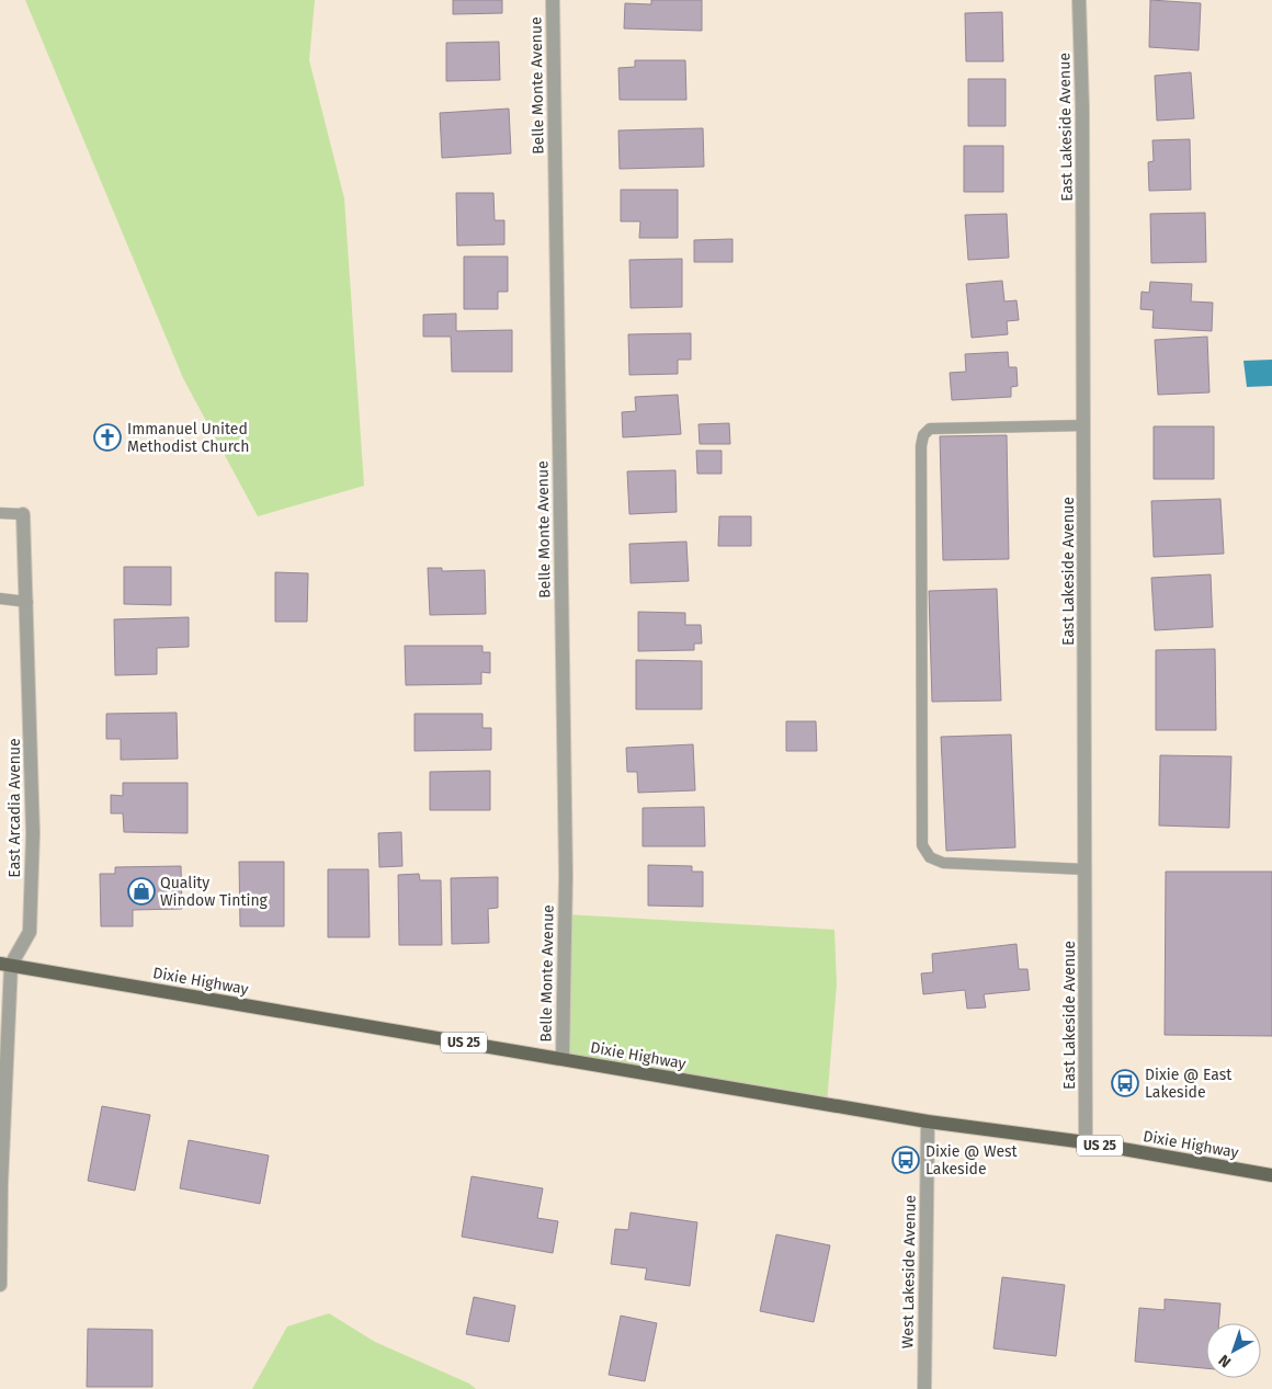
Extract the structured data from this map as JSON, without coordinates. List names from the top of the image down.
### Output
{
  "streets": {
    "main road": ["Dixie Highway", "US 25"],
    "street": [
      "Belle Monte Avenue",
      "East Lakeside Avenue",
      "East Arcadia Avenue",
      "West Lakeside Avenue"
    ]
  },
  "crossings": [
    ["Belle Monte Avenue", "Dixie Highway"],
    ["East Lakeside Avenue", "Dixie Highway"],
    ["East Arcadia Avenue", "Dixie Highway"],
    ["Dixie Highway", "West Lakeside Avenue"]
  ],
  "places": {
    "church": ["Immanuel United Methodist Church"],
    "shop": ["Quality Window Tinting"],
    "bus stop": ["Dixie @ East Lakeside", "Dixie @ West Lakeside"]
  },
  "north": "bottom left"
}
